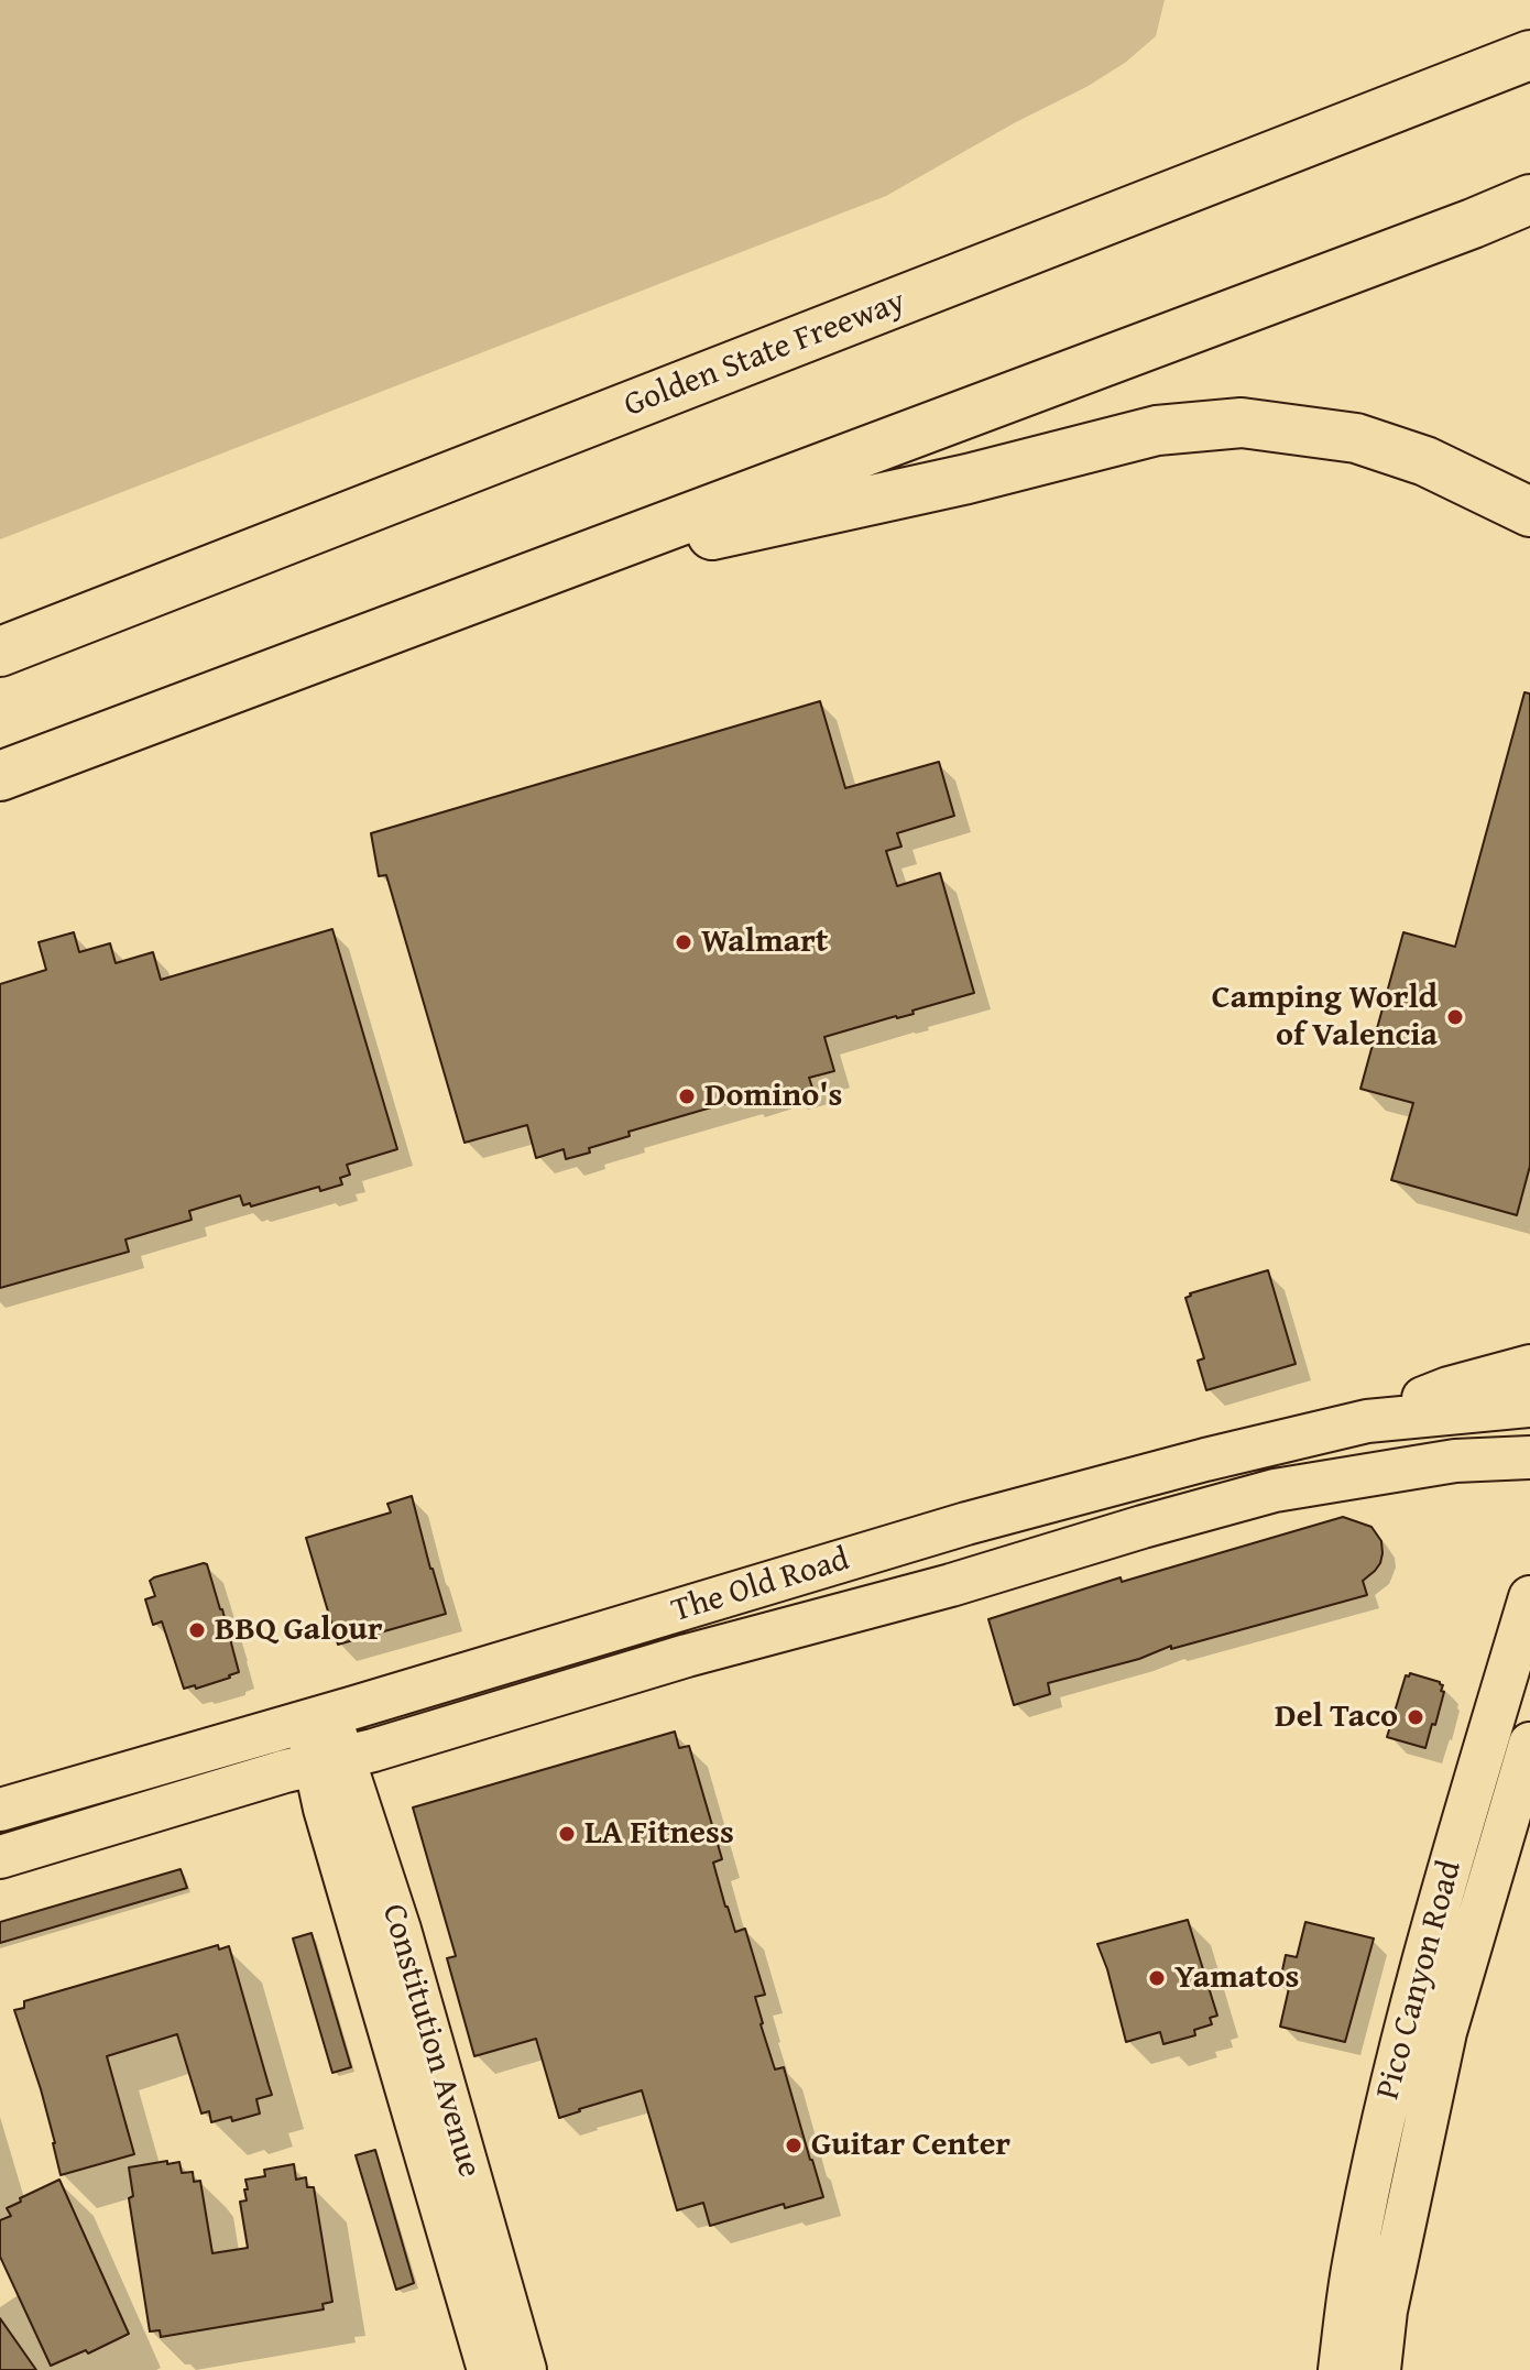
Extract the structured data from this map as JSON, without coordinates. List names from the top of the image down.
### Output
{
  "streets": {
    "highway": ["Golden State Freeway"],
    "main road": ["The Old Road", "Pico Canyon Road", "Constitution Avenue"]
  },
  "crossings": [
    ["The Old Road", "Constitution Avenue"]
  ],
  "places": [
    "Walmart",
    "Camping World of Valencia",
    "Domino's",
    "BBQ Galour",
    "Del Taco",
    "LA Fitness",
    "Yamatos",
    "Guitar Center"
  ]
}
